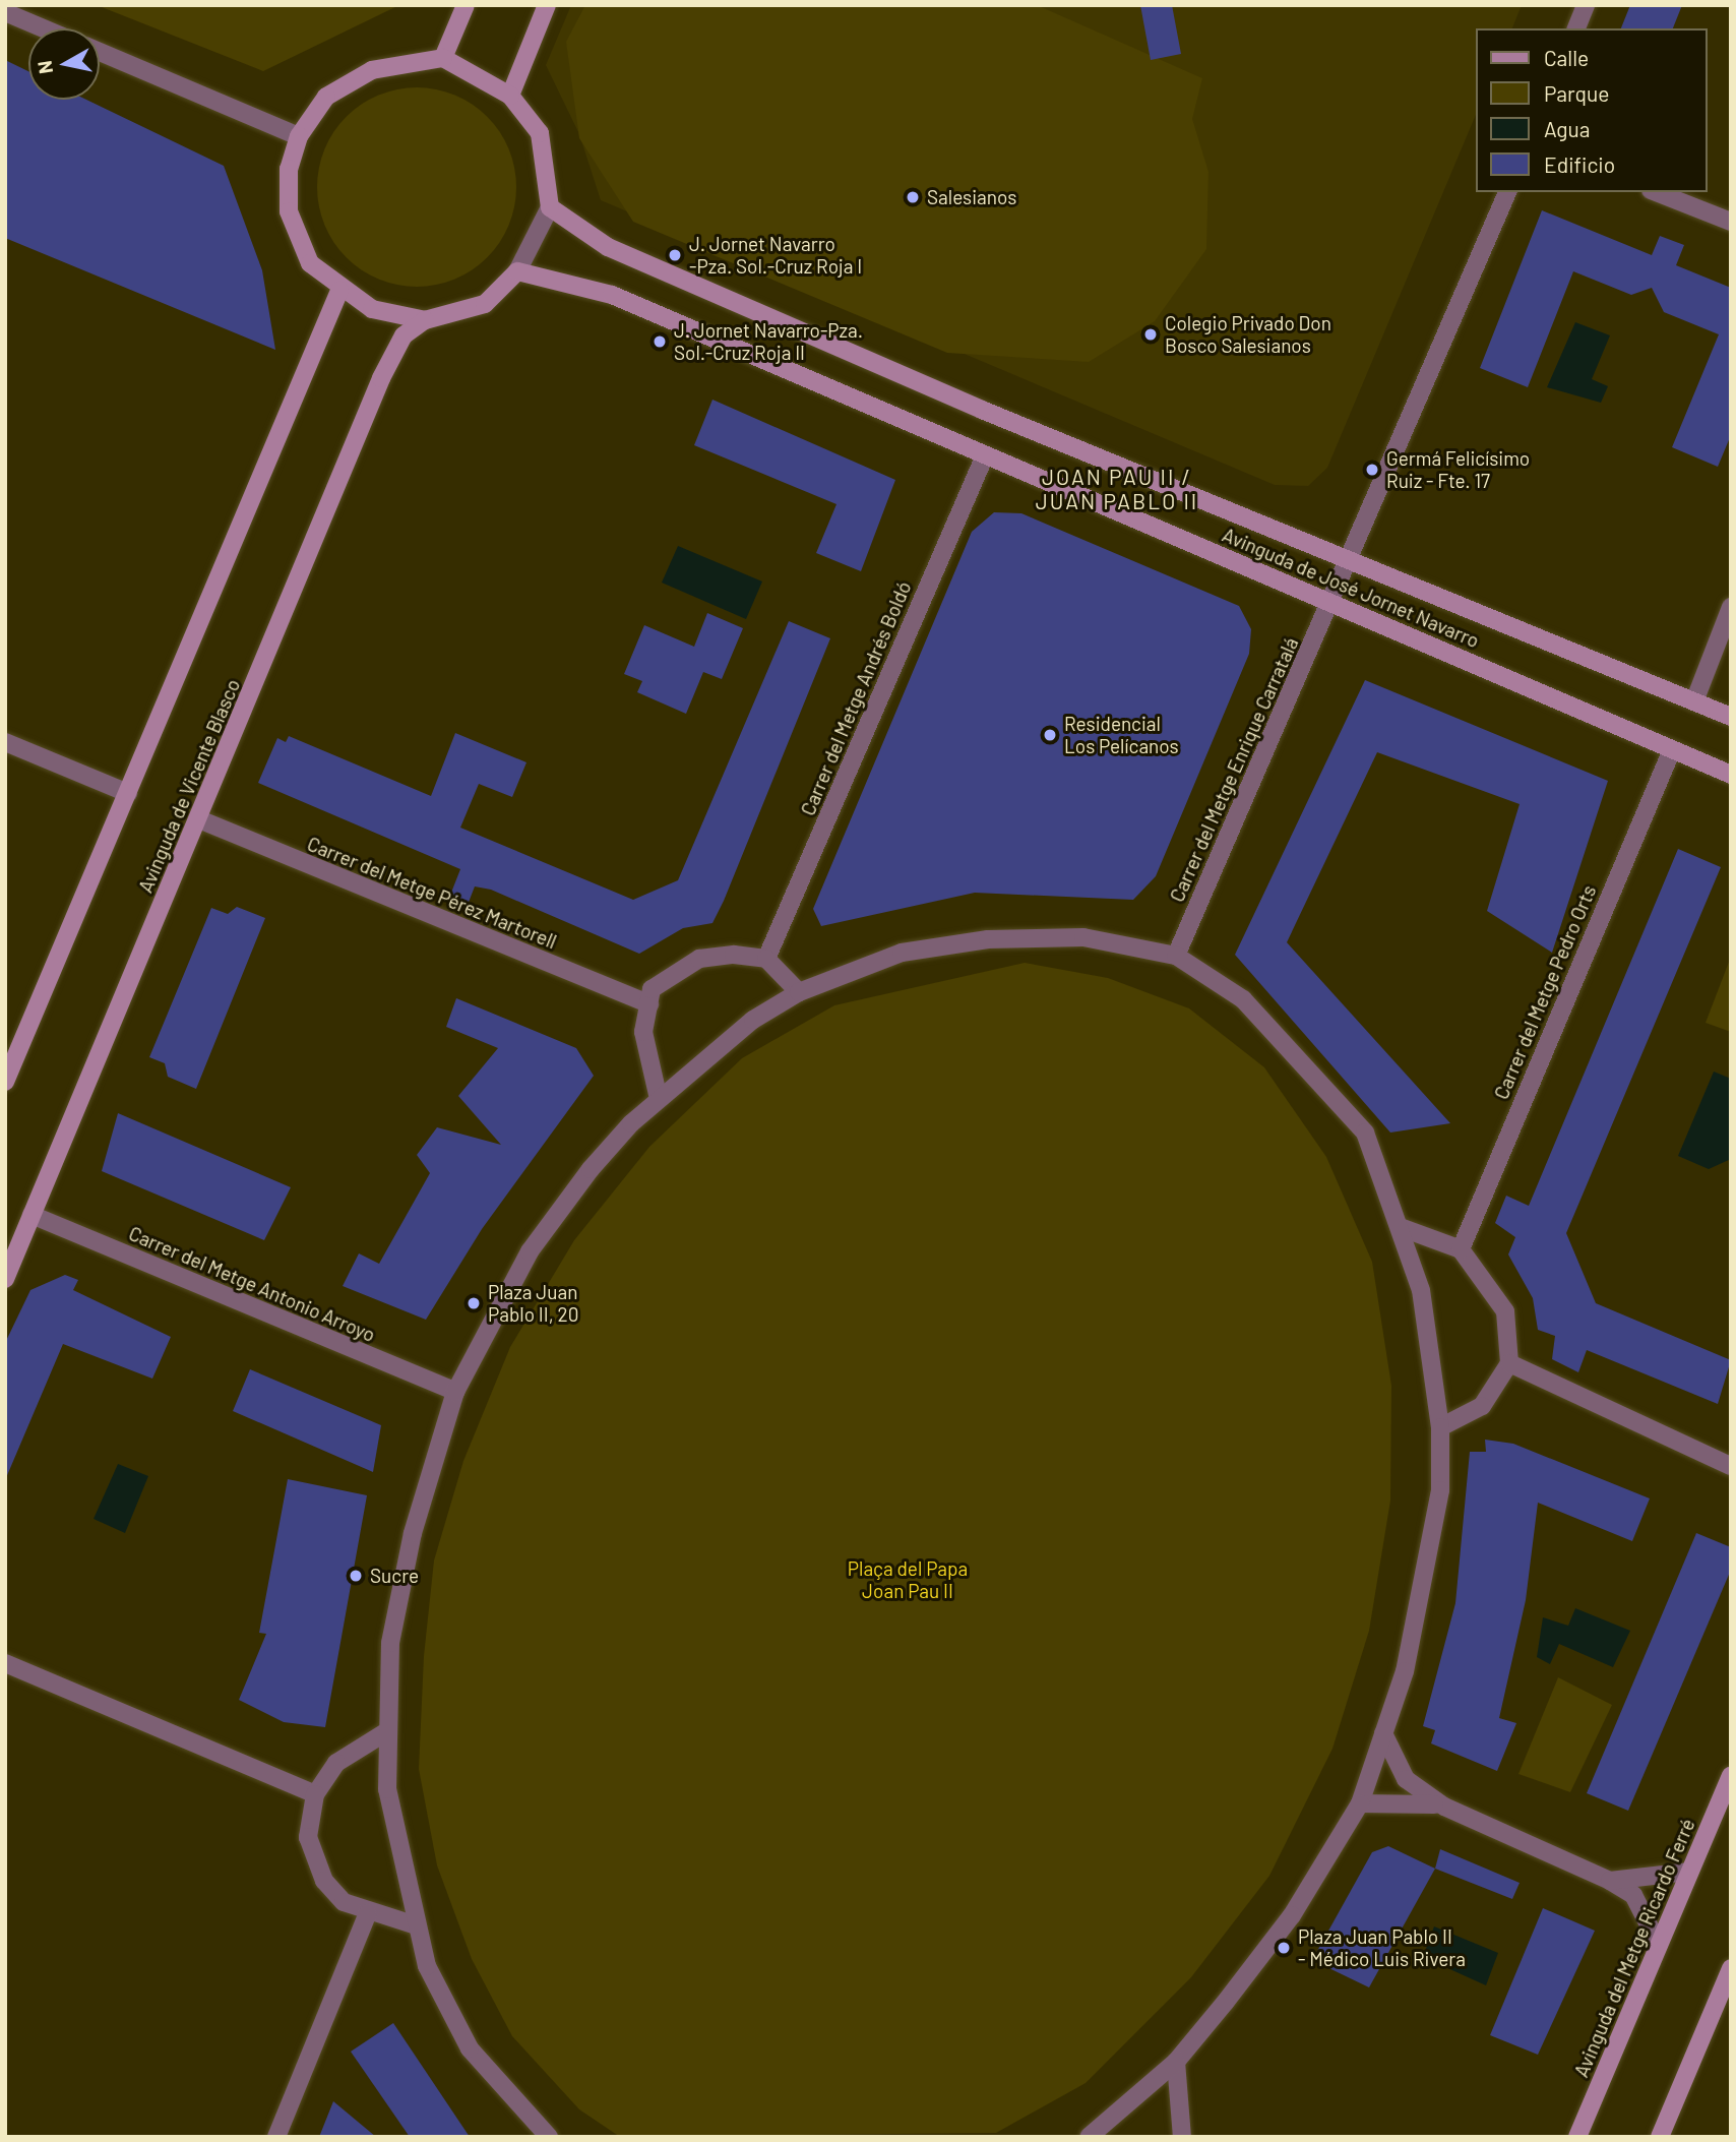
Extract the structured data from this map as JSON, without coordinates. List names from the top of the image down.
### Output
{
  "streets": {
    "street": [
      "Avinguda de José Jornet Navarro",
      "Carrer del Metge Andrés Boldó",
      "Carrer del Metge Enrique Carratalá",
      "Avinguda de Vicente Blasco",
      "Carrer del Metge Pérez Martorell",
      "Carrer del Metge Pedro Orts",
      "Carrer del Metge Antonio Arroyo",
      "Avinguda del Metge Ricardo Ferré"
    ]
  },
  "crossings": [
    ["Avinguda de José Jornet Navarro", "Carrer del Metge Andrés Boldó"],
    ["Avinguda de José Jornet Navarro", "Carrer del Metge Enrique Carratalá"],
    ["Avinguda de José Jornet Navarro", "Carrer del Metge Pedro Orts"],
    ["Avinguda de Vicente Blasco", "Carrer del Metge Pérez Martorell"],
    ["Avinguda de Vicente Blasco", "Carrer del Metge Antonio Arroyo"]
  ],
  "districts": ["JOAN PAU II / JUAN PABLO II"],
  "parks": ["Plaça del Papa Joan Pau II"],
  "places": [
    "Salesianos",
    "J. Jornet Navarro -Pza. Sol.-Cruz Roja I",
    "Colegio Privado Don Bosco Salesianos",
    "J. Jornet Navarro-Pza. Sol.-Cruz Roja II",
    "Germá Felicísimo Ruiz - Fte. 17",
    "Residencial Los Pelícanos",
    "Plaza Juan Pablo II, 20",
    "Sucre",
    "Plaza Juan Pablo II - Médico Luis Rivera"
  ],
  "legend": [
    "Calle",
    "Parque",
    "Agua",
    "Edificio"
  ],
  "north": "left"
}
